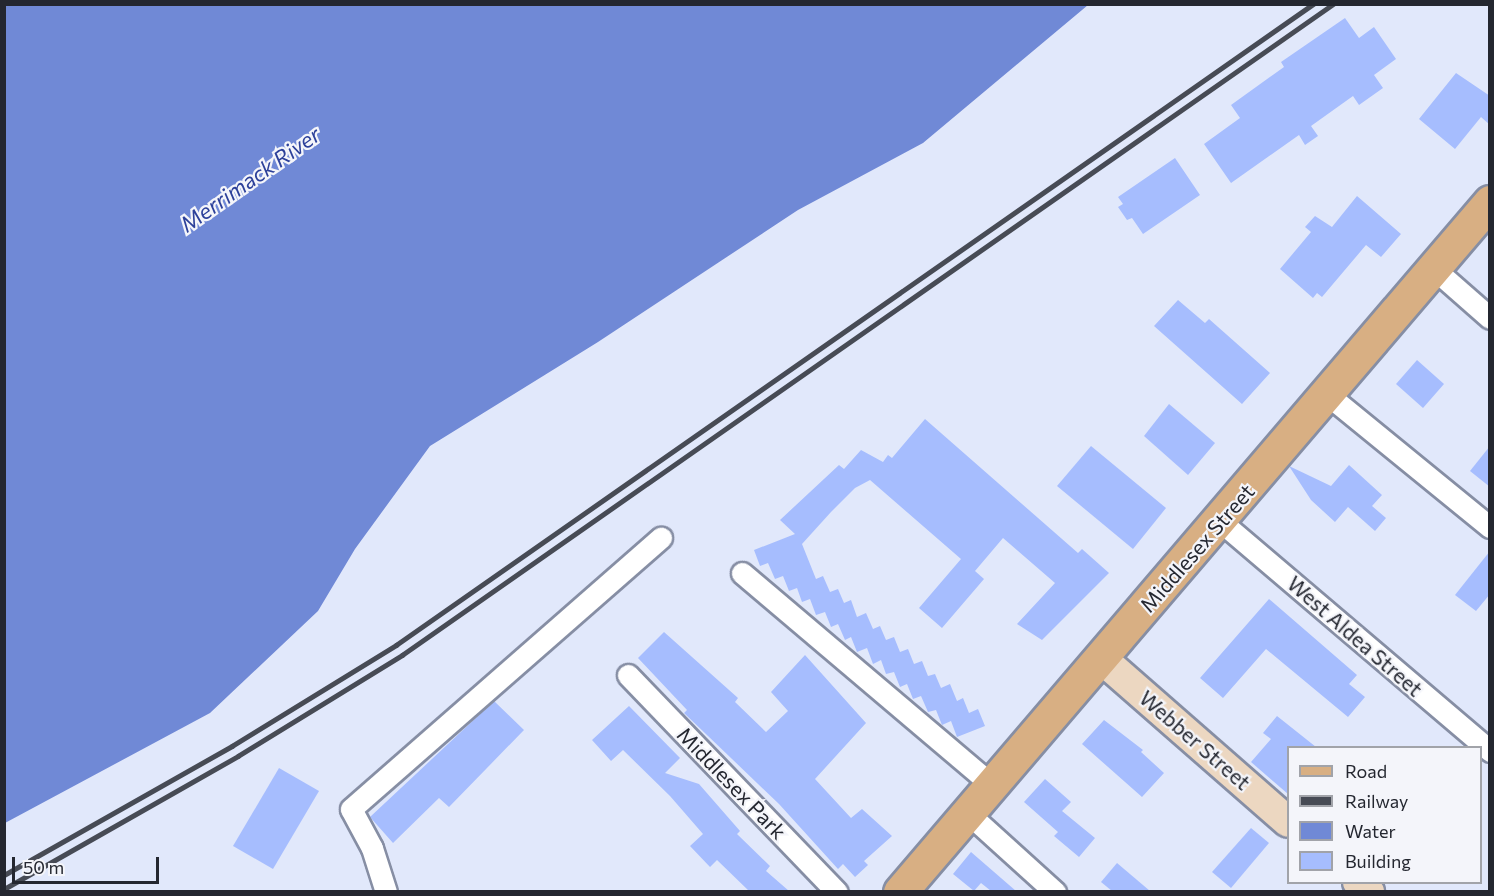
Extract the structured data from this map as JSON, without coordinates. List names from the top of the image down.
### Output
{
  "streets": {
    "main road": ["Middlesex Street"],
    "street": ["West Aldea Street", "Webber Street", "Middlesex Park"]
  },
  "crossings": [
    ["Middlesex Street", "West Aldea Street"],
    ["Middlesex Street", "Webber Street"]
  ],
  "water": ["Merrimack River"],
  "legend": [
    "Road",
    "Railway",
    "Water",
    "Building"
  ],
  "scale_bar": "50 m"
}
